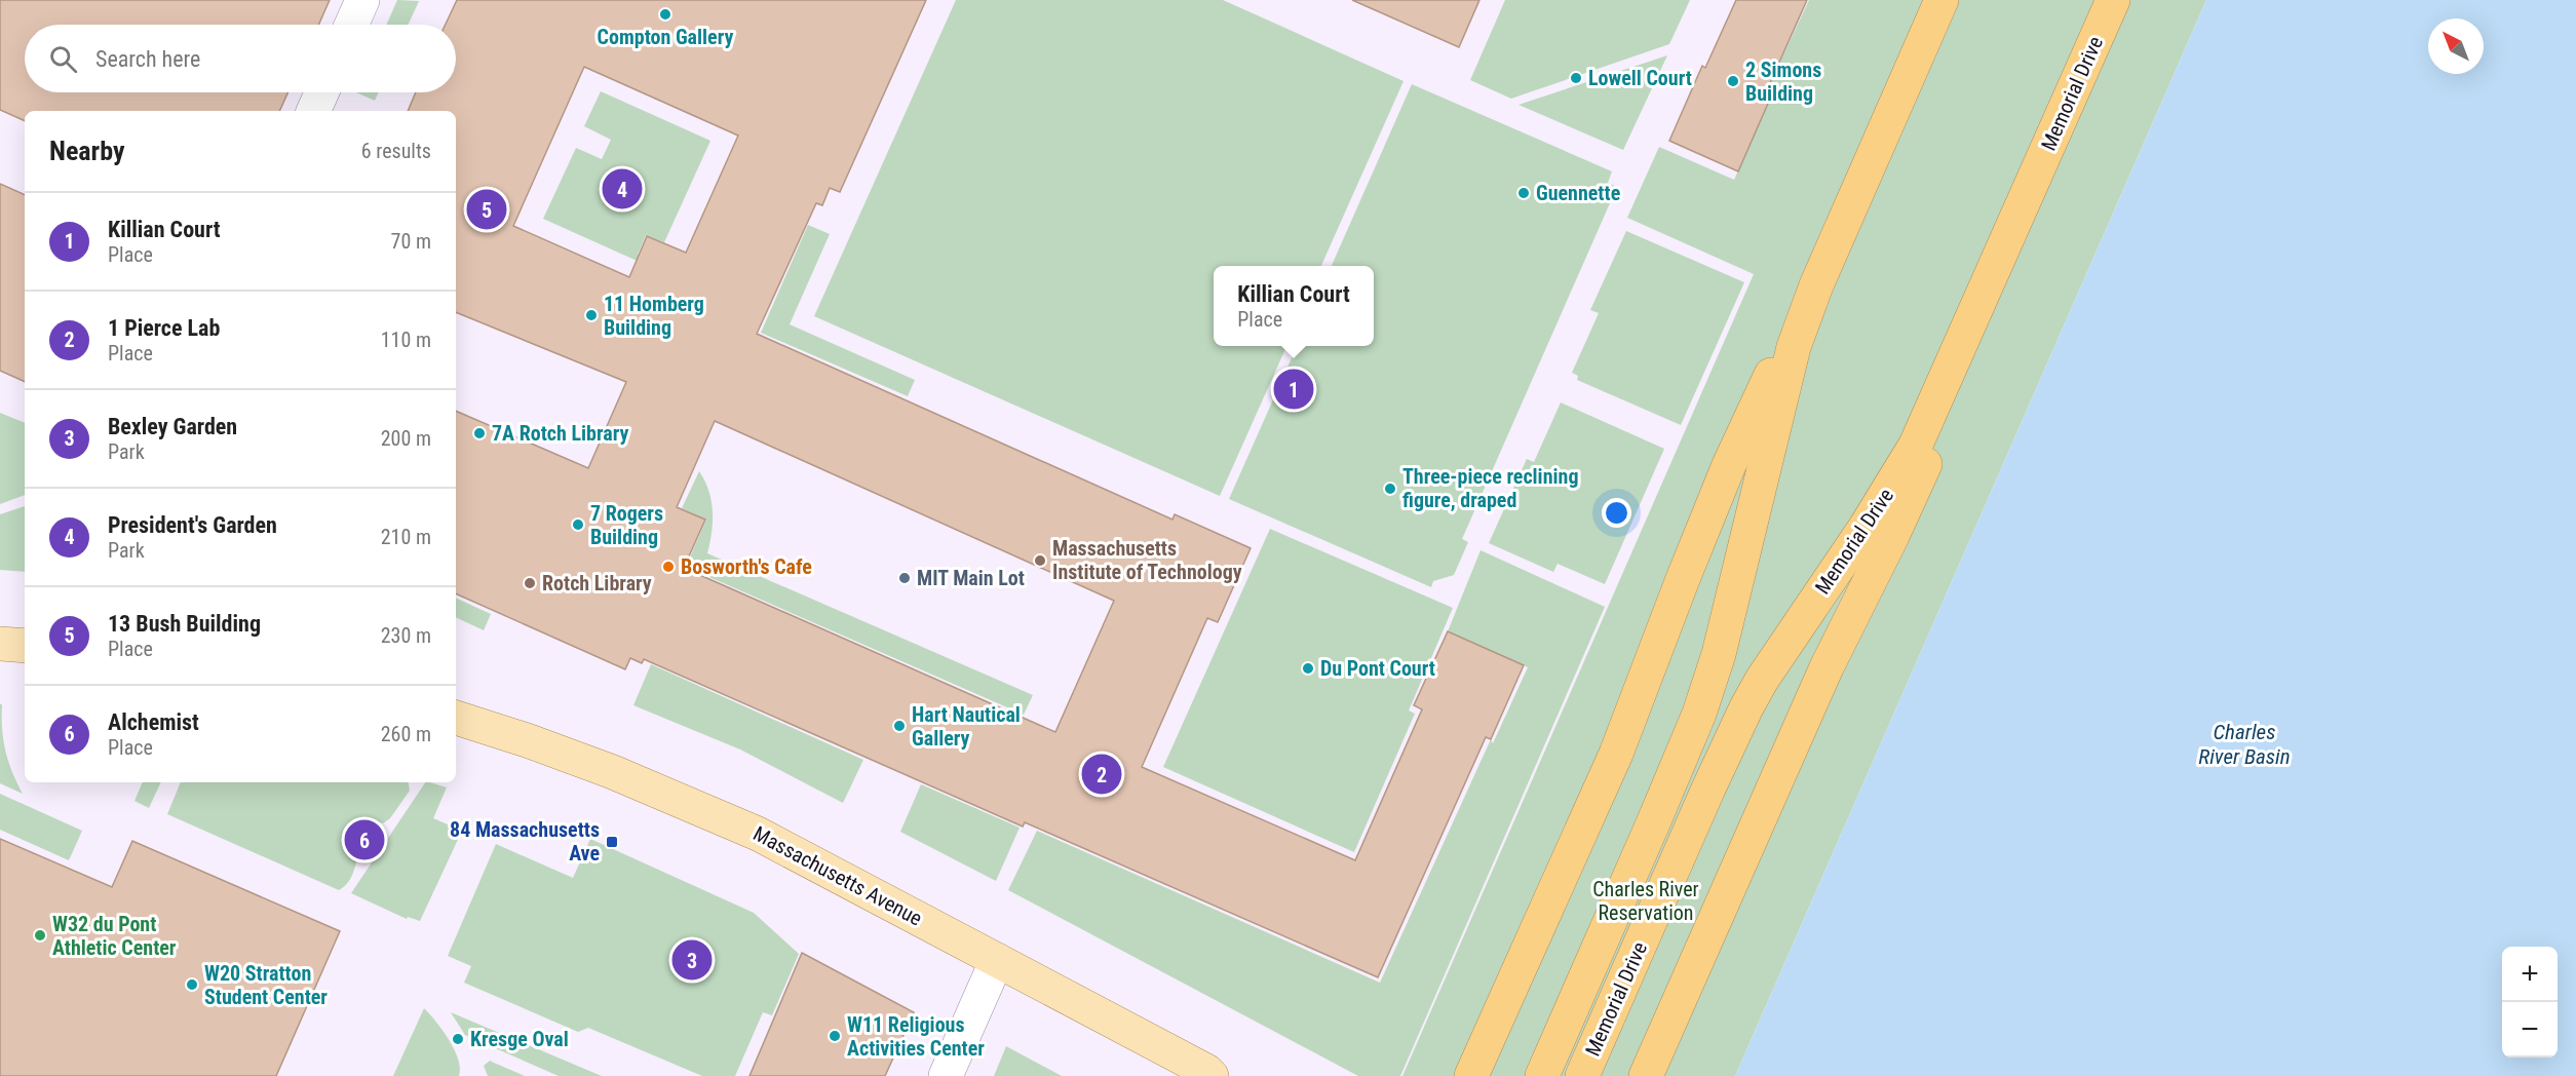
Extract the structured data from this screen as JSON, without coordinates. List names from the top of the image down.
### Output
{
  "streets": {
    "highway": ["Memorial Drive"],
    "main road": ["Massachusetts Avenue"]
  },
  "water": ["Charles River Basin"],
  "parks": ["Charles River Reservation"],
  "places": {
    "other": [
      "Compton Gallery",
      "Lowell Court",
      "2 Simons Building",
      "Guennette",
      "11 Homberg Building",
      "7A Rotch Library",
      "Three-piece reclining figure, draped",
      "7 Rogers Building",
      "Massachusetts Institute of Technology",
      "Bosworth's Cafe",
      "MIT Main Lot",
      "Rotch Library",
      "Du Pont Court",
      "Hart Nautical Gallery",
      "W32 du Pont Athletic Center",
      "W20 Stratton Student Center",
      "W11 Religious Activities Center",
      "Kresge Oval"
    ],
    "transit": ["84 Massachusetts Ave"]
  },
  "north": "top left",
  "page": {
    "search": "Search here",
    "heading": ["Nearby", "6 results"],
    "pins": [
      "4",
      "5",
      "1",
      "2",
      "6",
      "3"
    ],
    "list": [
      {
        "mark": "1",
        "name": "Killian Court",
        "note": "Place",
        "value": "70 m"
      },
      {
        "mark": "2",
        "name": "1 Pierce Lab",
        "note": "Place",
        "value": "110 m"
      },
      {
        "mark": "3",
        "name": "Bexley Garden",
        "note": "Park",
        "value": "200 m"
      },
      {
        "mark": "4",
        "name": "President's Garden",
        "note": "Park",
        "value": "210 m"
      },
      {
        "mark": "5",
        "name": "13 Bush Building",
        "note": "Place",
        "value": "230 m"
      },
      {
        "mark": "6",
        "name": "Alchemist",
        "note": "Place",
        "value": "260 m"
      }
    ],
    "popup": ["Killian Court", "Place"],
    "map_buttons": ["+", "−"]
  }
}
